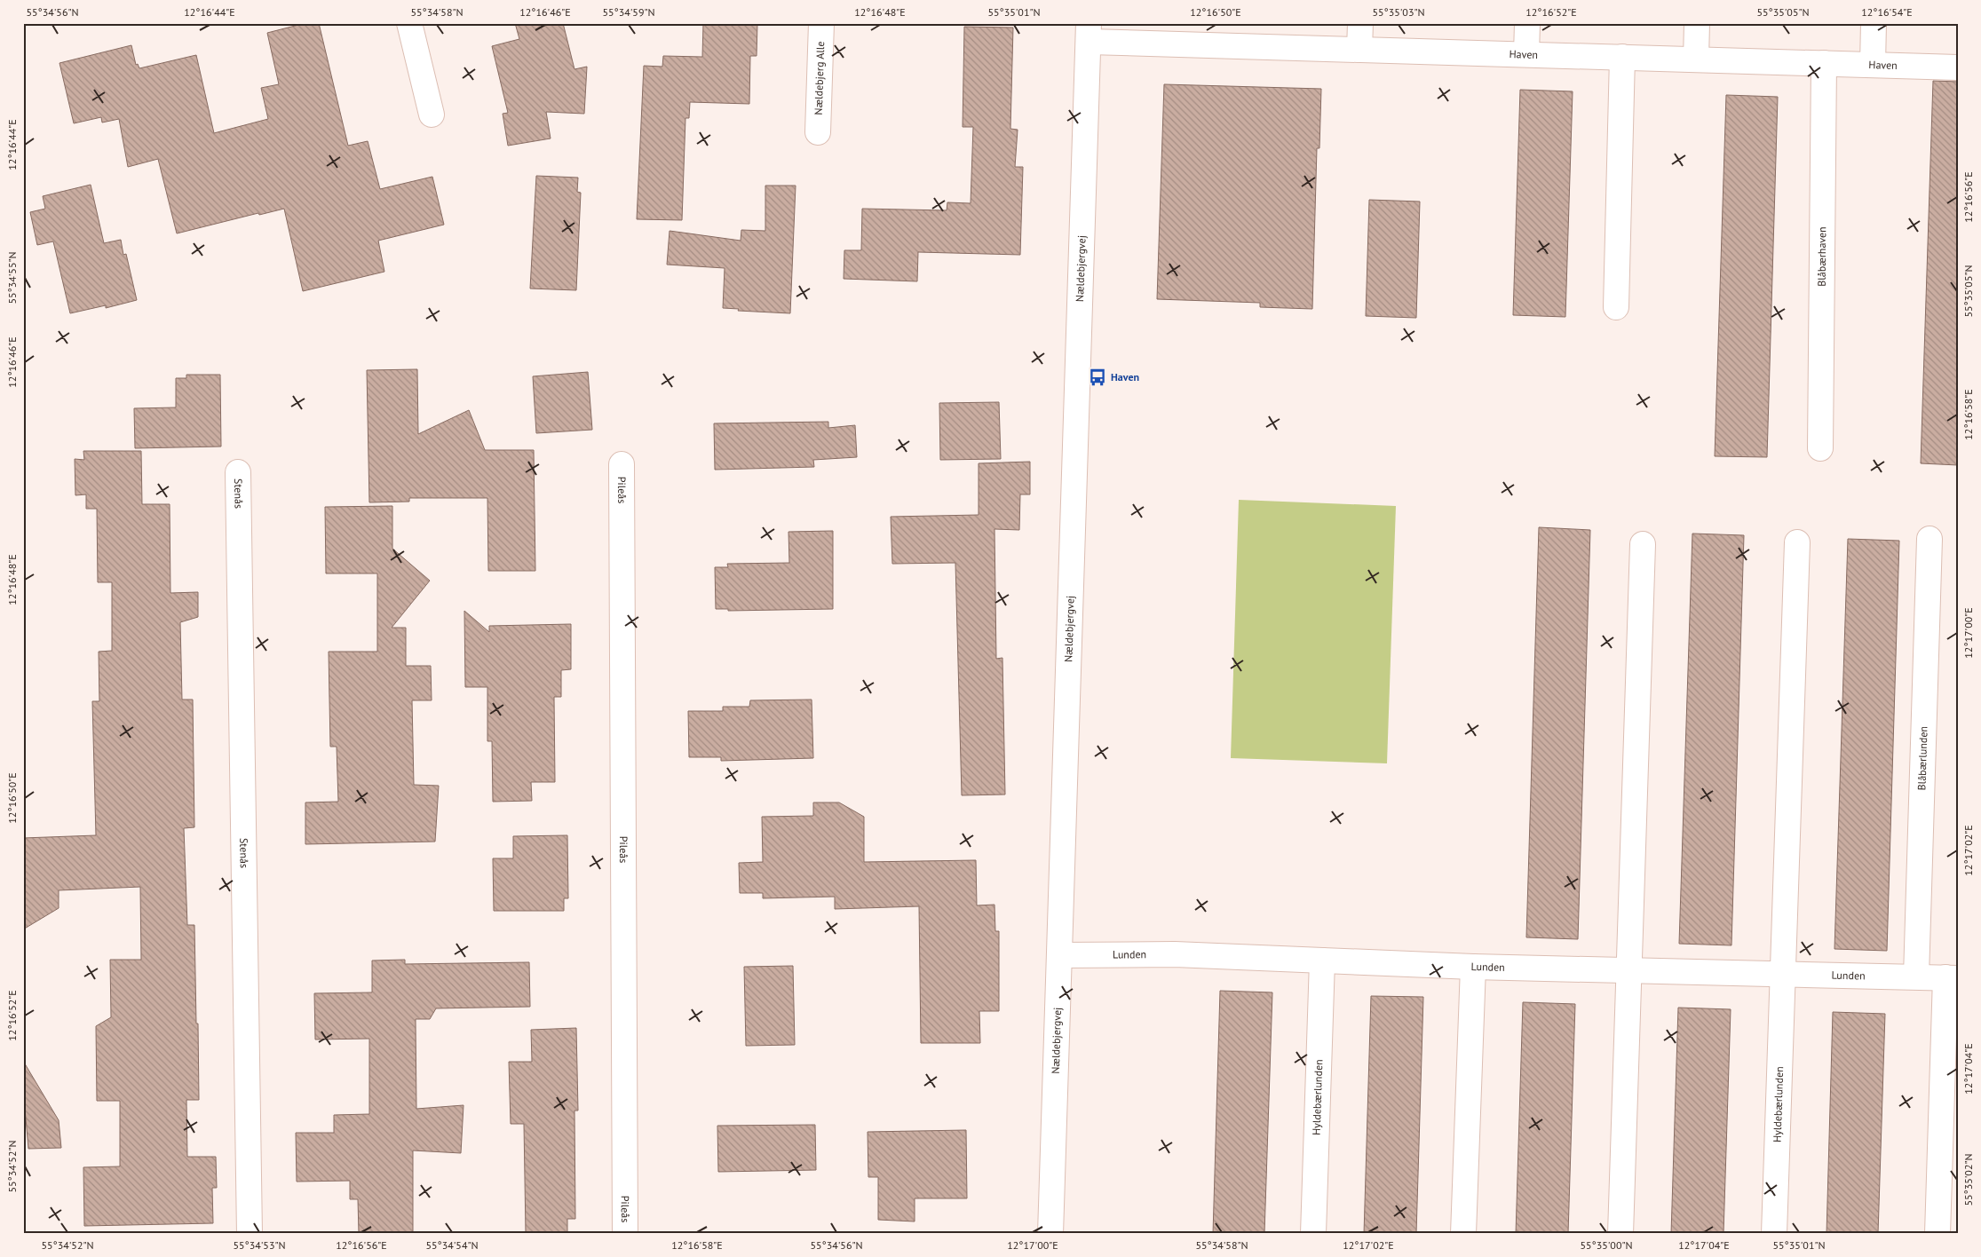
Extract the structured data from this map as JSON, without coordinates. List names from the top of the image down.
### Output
{
  "streets": {
    "street": [
      "Haven",
      "Nældebjerg Alle",
      "Blåbærhaven",
      "Nældebjergvej",
      "Pileås",
      "Stenås",
      "Blåbærlunden",
      "Lunden",
      "Hyldebærlunden"
    ]
  },
  "crossings": [
    ["Haven", "Blåbærhaven"],
    ["Haven", "Nældebjergvej"],
    ["Nældebjergvej", "Lunden"],
    ["Blåbærlunden", "Lunden"],
    ["Lunden", "Hyldebærlunden"]
  ],
  "places": {
    "bus stop": ["Haven"]
  },
  "coordinates": [
    "55°34'56\"N",
    "12°16'44\"E",
    "55°34'58\"N",
    "12°16'46\"E",
    "55°34'59\"N",
    "12°16'48\"E",
    "55°35'01\"N",
    "12°16'50\"E",
    "55°35'03\"N",
    "12°16'52\"E",
    "55°35'05\"N",
    "12°16'54\"E",
    "12°16'56\"E",
    "55°34'55\"N",
    "12°16'58\"E",
    "12°17'00\"E",
    "12°17'02\"E",
    "12°17'04\"E",
    "55°34'52\"N",
    "55°35'02\"N",
    "55°34'53\"N",
    "55°34'54\"N",
    "55°35'00\"N"
  ]
}
